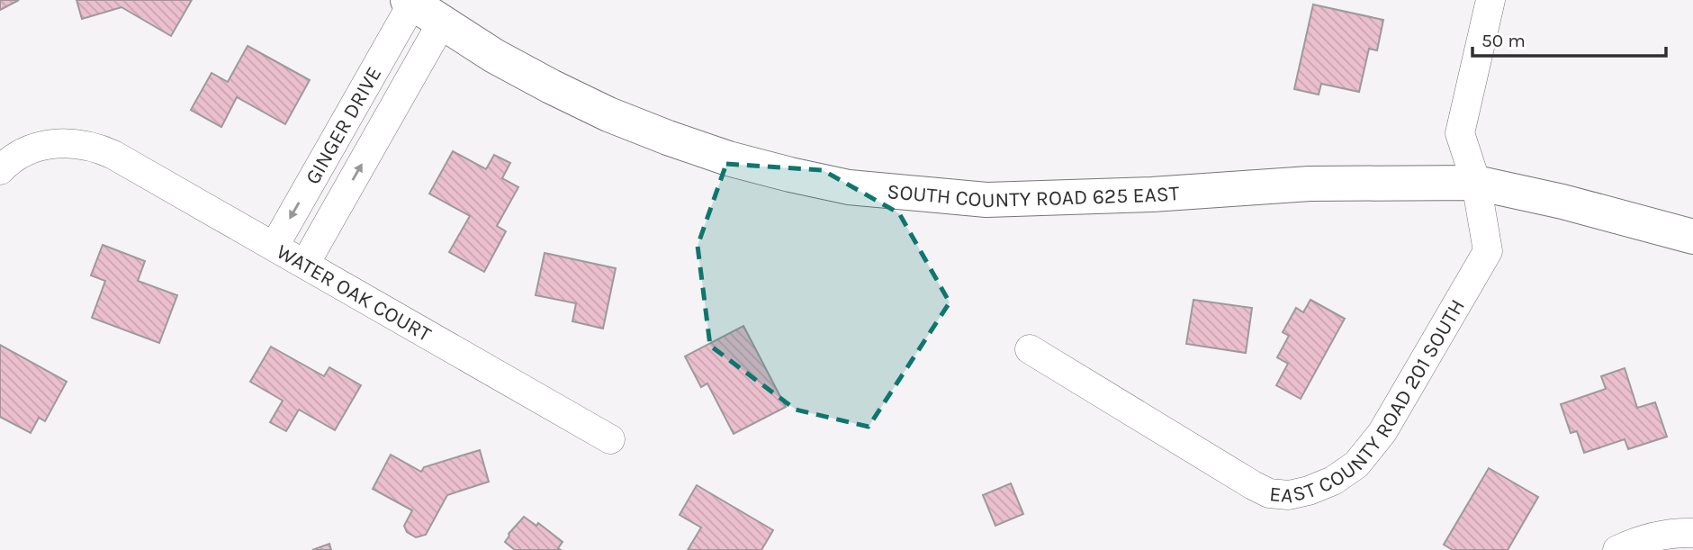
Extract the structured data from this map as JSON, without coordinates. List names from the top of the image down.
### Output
{
  "streets": {
    "street": [
      "GINGER DRIVE",
      "SOUTH COUNTY ROAD 625 EAST",
      "WATER OAK COURT",
      "EAST COUNTY ROAD 201 SOUTH"
    ]
  },
  "crossings": [
    ["GINGER DRIVE", "SOUTH COUNTY ROAD 625 EAST"],
    ["GINGER DRIVE", "WATER OAK COURT"],
    ["SOUTH COUNTY ROAD 625 EAST", "EAST COUNTY ROAD 201 SOUTH"]
  ],
  "scale_bar": "50 m"
}
